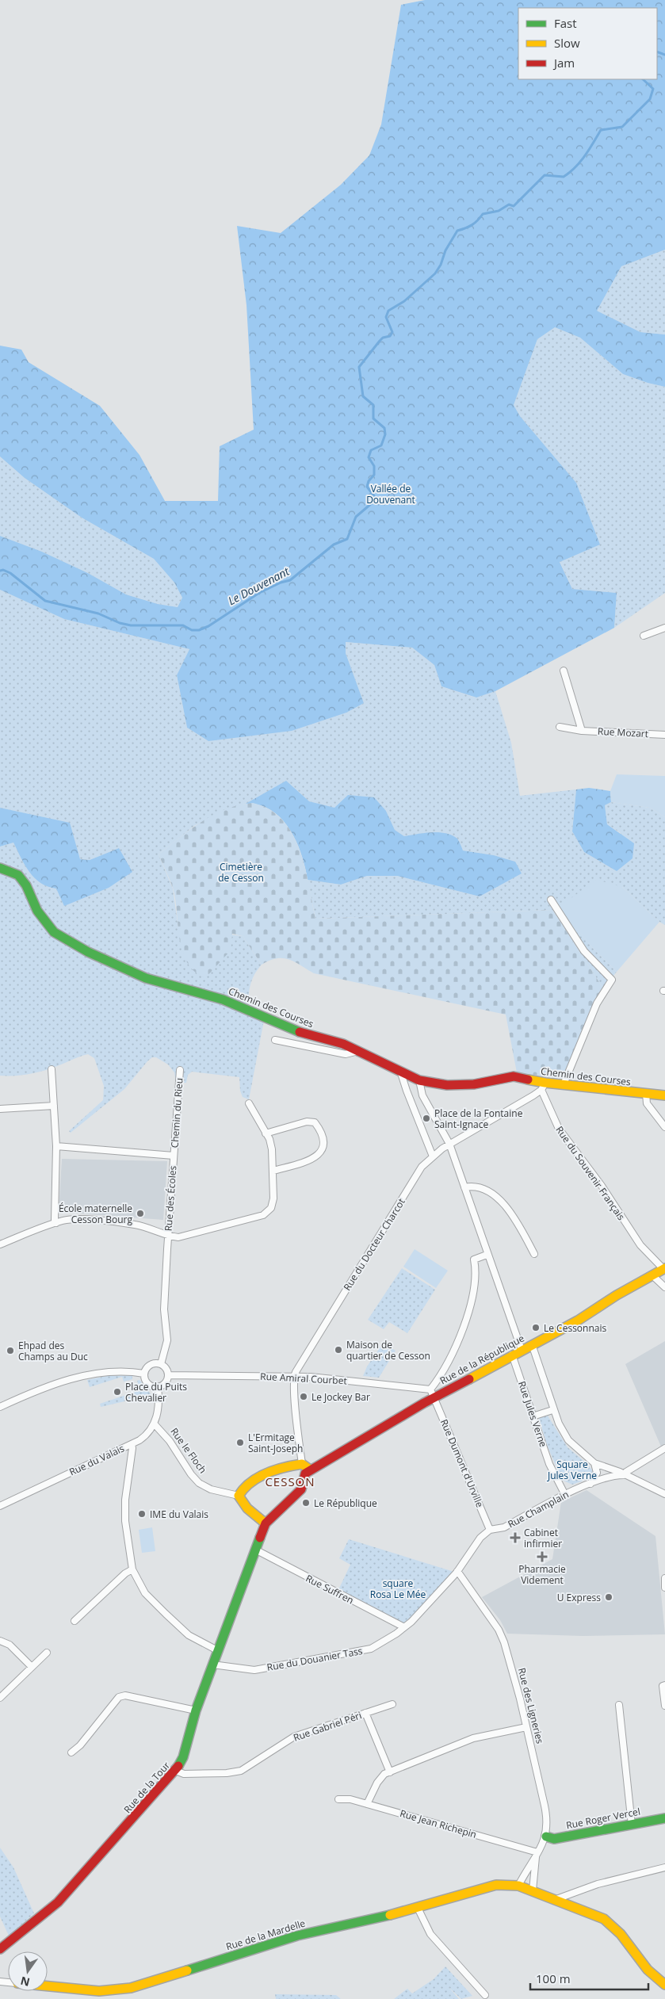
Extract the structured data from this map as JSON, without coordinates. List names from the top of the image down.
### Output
{
  "streets": {
    "street": [
      "Rue Mozart",
      "Chemin des Courses",
      "Chemin du Rieu",
      "Rue du Souvenir Français",
      "Rue des Écoles",
      "Rue du Docteur Charcot",
      "Rue de la République",
      "Rue Amiral Courbet",
      "Rue Jules Verne",
      "Rue le Floch",
      "Rue du Valais",
      "Rue Dumont d'Urville",
      "Rue Champlain",
      "Rue Suffren",
      "Rue du Douanier Tass",
      "Rue des Ligneries",
      "Rue Gabriel Péri",
      "Rue de la Tour",
      "Rue Roger Vercel",
      "Rue Jean Richepin",
      "Rue de la Mardelle"
    ]
  },
  "crossings": [
    ["Chemin des Courses", "Rue du Souvenir Français"],
    ["Chemin des Courses", "Rue du Docteur Charcot"],
    ["Chemin du Rieu", "Rue des Écoles"],
    ["Rue du Souvenir Français", "Rue du Docteur Charcot"],
    ["Rue du Souvenir Français", "Rue de la République"],
    ["Rue des Écoles", "Rue Amiral Courbet"],
    ["Rue du Docteur Charcot", "Rue Amiral Courbet"],
    ["Rue de la République", "Rue Amiral Courbet"],
    ["Rue de la République", "Rue Jules Verne"],
    ["Rue de la République", "Rue Dumont d'Urville"],
    ["Rue Amiral Courbet", "Rue Dumont d'Urville"],
    ["Rue Jules Verne", "Rue Champlain"],
    ["Rue le Floch", "Rue du Valais"],
    ["Rue Dumont d'Urville", "Rue Champlain"],
    ["Rue Suffren", "Rue du Douanier Tass"],
    ["Rue Suffren", "Rue de la Tour"],
    ["Rue du Douanier Tass", "Rue des Ligneries"],
    ["Rue du Douanier Tass", "Rue de la Tour"],
    ["Rue des Ligneries", "Rue Roger Vercel"],
    ["Rue des Ligneries", "Rue Jean Richepin"],
    ["Rue des Ligneries", "Rue de la Mardelle"],
    ["Rue Gabriel Péri", "Rue de la Tour"]
  ],
  "districts": ["CESSON"],
  "water": ["Le Douvenant"],
  "parks": [
    "Vallée de Douvenant",
    "Cimetière de Cesson",
    "Square Jules Verne",
    "square Rosa Le Mée"
  ],
  "places": {
    "other": [
      "Place de la Fontaine Saint-Ignace",
      "École maternelle Cesson Bourg",
      "Le Cessonnais",
      "Maison de quartier de Cesson",
      "Ehpad des Champs au Duc",
      "Place du Puits Chevalier",
      "Le Jockey Bar",
      "L'Ermitage Saint-Joseph",
      "Le République",
      "IME du Valais",
      "U Express"
    ],
    "health": ["Cabinet infirmier", "Pharmacie Videment"]
  },
  "legend": ["Fast", "Slow", "Jam"],
  "scale_bar": "100 m",
  "north": "bottom"
}
